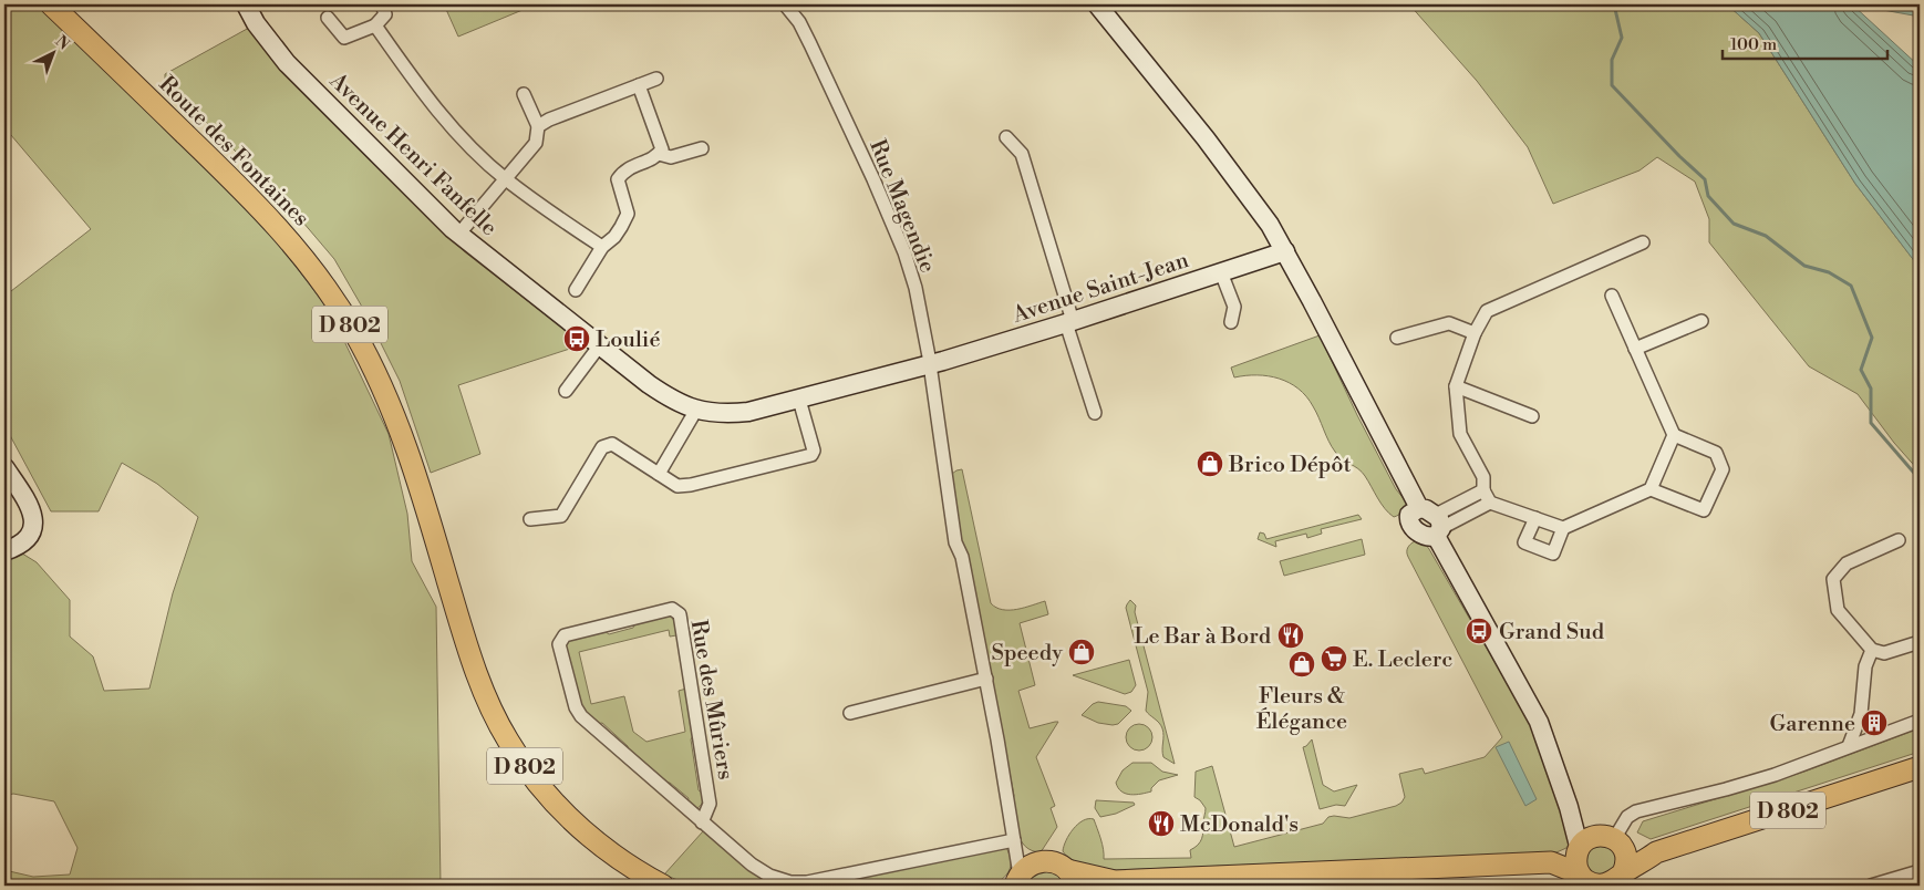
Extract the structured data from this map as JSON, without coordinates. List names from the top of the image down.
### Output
{
  "streets": {
    "main road": ["Route des Fontaines", "D 802"],
    "street": [
      "Avenue Henri Fanfelle",
      "Rue Magendie",
      "Avenue Saint-Jean",
      "Rue des Mûriers"
    ]
  },
  "crossings": [
    ["Avenue Henri Fanfelle", "Rue Magendie"],
    ["Avenue Henri Fanfelle", "Avenue Saint-Jean"],
    ["Rue Magendie", "Avenue Saint-Jean"],
    ["Rue Magendie", "Rue des Mûriers"]
  ],
  "places": {
    "bus stop": ["Loulié", "Grand Sud"],
    "shop": ["Brico Dépôt", "Speedy", "Fleurs & Élégance"],
    "restaurant": ["Le Bar à Bord", "McDonald's"],
    "supermarket": ["E. Leclerc"],
    "building": ["Garenne"]
  },
  "scale_bar": "100 m",
  "north": "top right"
}
